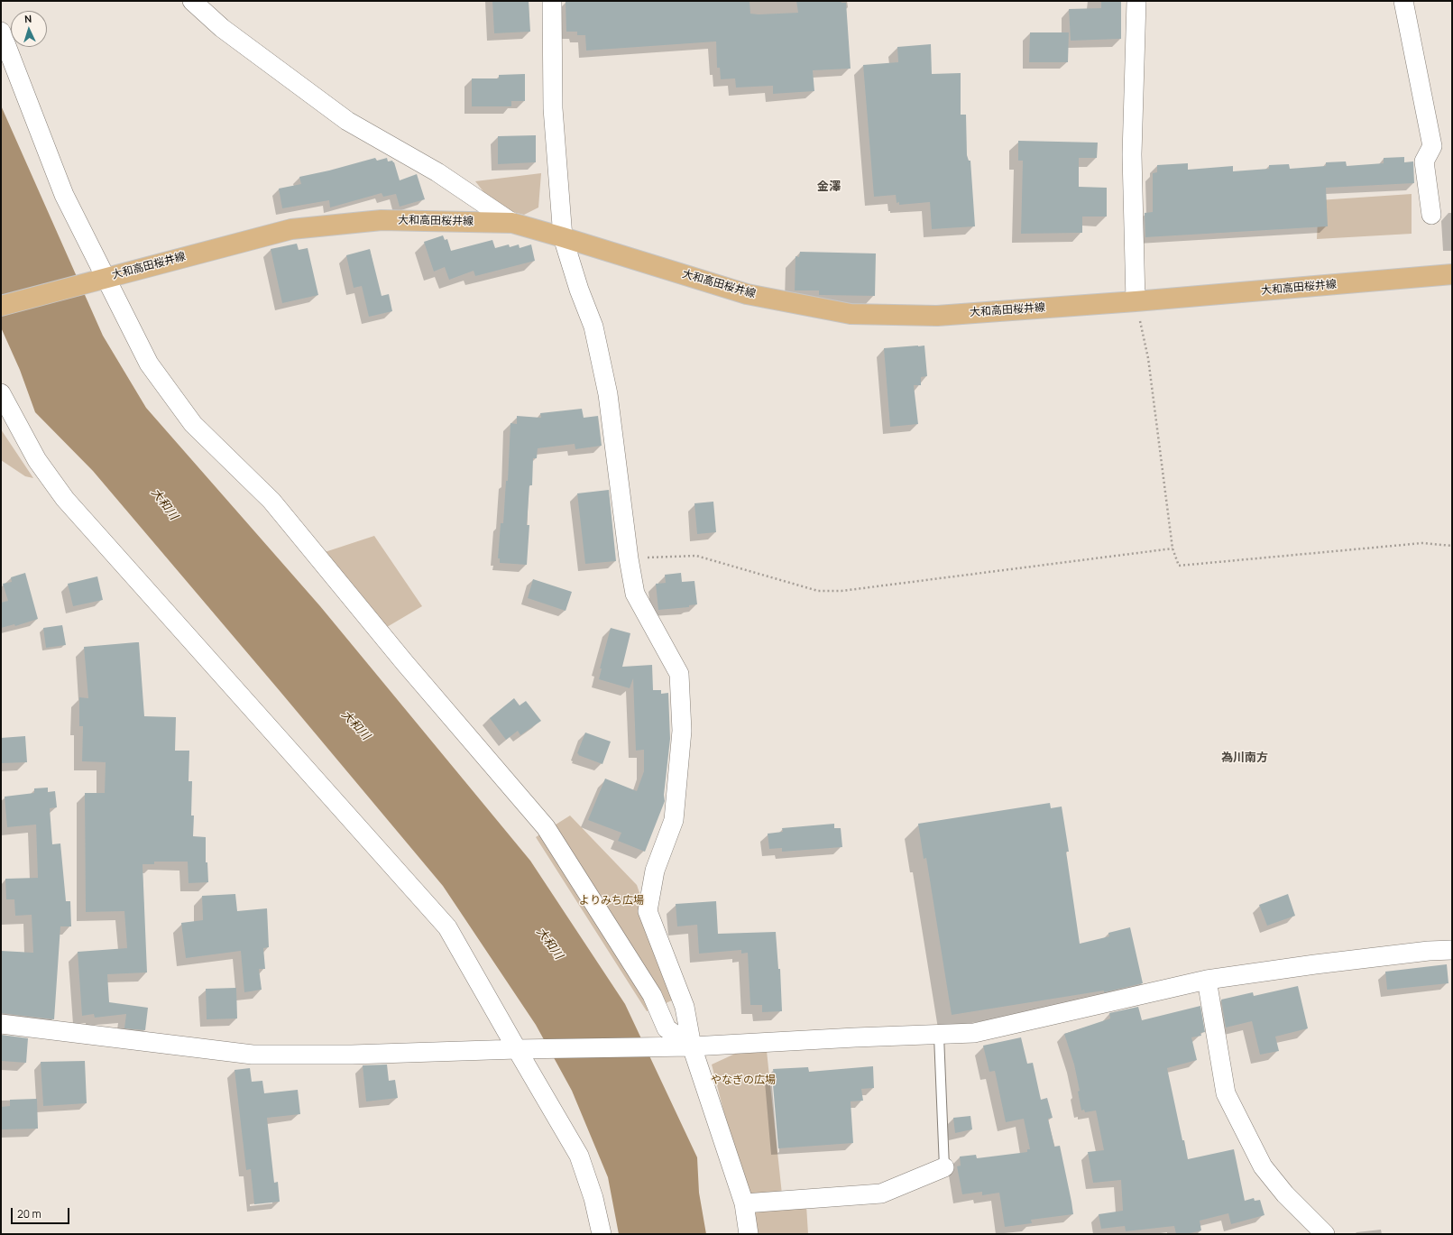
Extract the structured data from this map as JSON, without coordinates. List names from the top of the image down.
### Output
{
  "streets": {
    "main road": ["大和高田桜井線"]
  },
  "districts": ["金澤", "為川南方"],
  "water": ["大和川"],
  "parks": ["よりみち広場", "やなぎの広場"],
  "scale_bar": "20 m",
  "north": "top"
}
